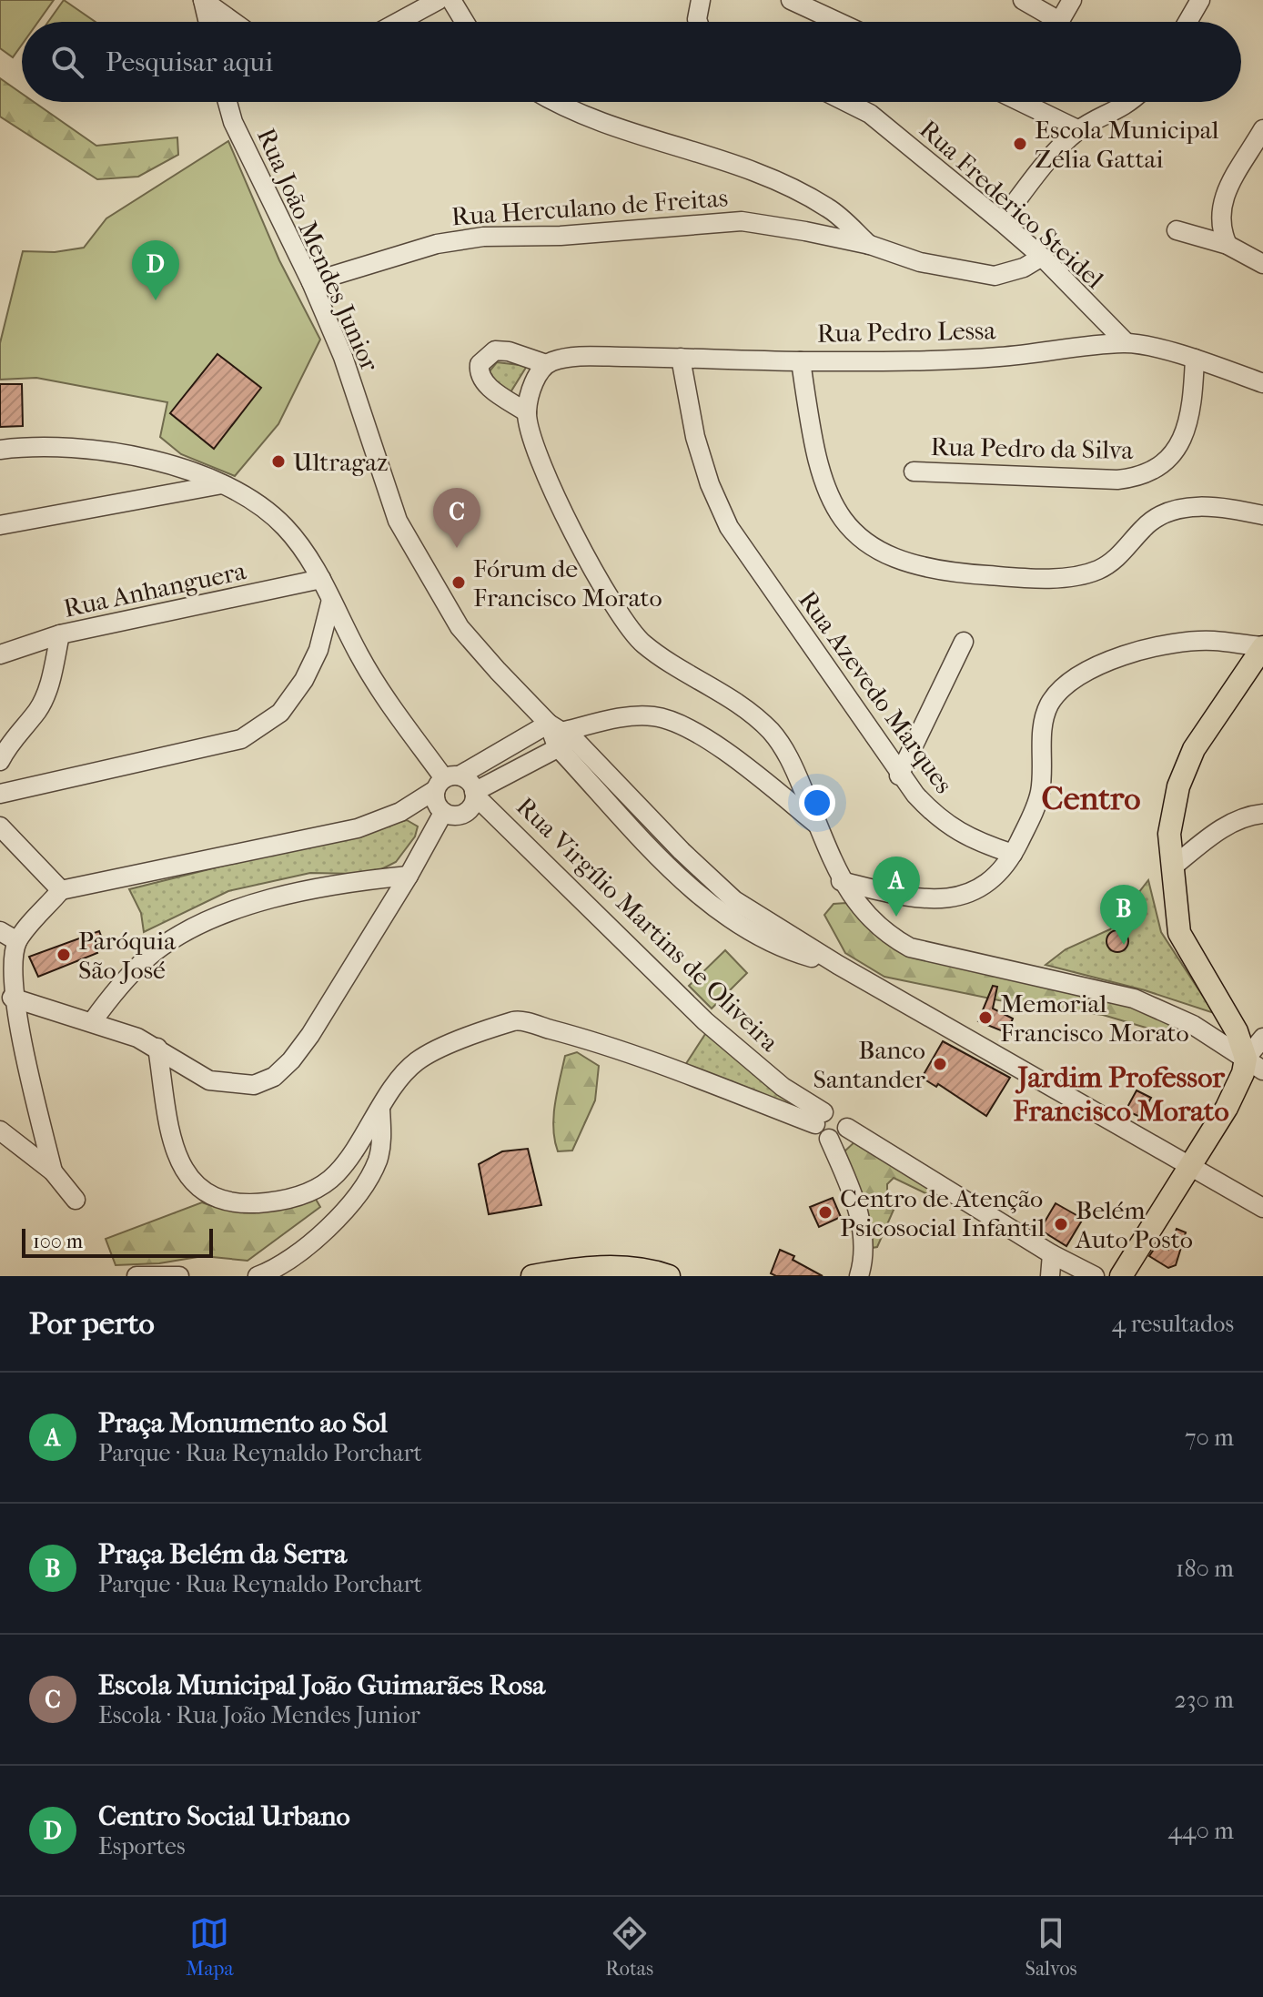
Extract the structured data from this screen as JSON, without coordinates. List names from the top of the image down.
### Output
{
  "streets": {
    "street": [
      "Rua Frederico Steidel",
      "Rua Herculano de Freitas",
      "Rua João Mendes Junior",
      "Rua Pedro Lessa",
      "Rua Pedro da Silva",
      "Rua Anhanguera",
      "Rua Azevedo Marques",
      "Rua Virgílio Martins de Oliveira"
    ]
  },
  "crossings": [
    ["Rua Frederico Steidel", "Rua Herculano de Freitas"],
    ["Rua Frederico Steidel", "Rua Pedro Lessa"],
    ["Rua Herculano de Freitas", "Rua João Mendes Junior"],
    ["Rua Pedro Lessa", "Rua Pedro da Silva"],
    ["Rua Pedro Lessa", "Rua Azevedo Marques"]
  ],
  "districts": ["Centro", "Jardim Professor Francisco Morato"],
  "places": [
    "Escola Municipal Zélia Gattai",
    "Ultragaz",
    "Fórum de Francisco Morato",
    "Paróquia São José",
    "Memorial Francisco Morato",
    "Banco Santander",
    "Centro de Atenção Psicosocial Infantil",
    "Belém Auto Posto"
  ],
  "scale_bar": "100 m",
  "page": {
    "search": "Pesquisar aqui",
    "pins": [
      "D",
      "C",
      "A",
      "B"
    ],
    "scale": "100 m",
    "heading": ["Por perto", "4 resultados"],
    "list": [
      {
        "mark": "A",
        "name": "Praça Monumento ao Sol",
        "note": "Parque · Rua Reynaldo Porchart",
        "value": "70 m"
      },
      {
        "mark": "B",
        "name": "Praça Belém da Serra",
        "note": "Parque · Rua Reynaldo Porchart",
        "value": "180 m"
      },
      {
        "mark": "C",
        "name": "Escola Municipal João Guimarães Rosa",
        "note": "Escola · Rua João Mendes Junior",
        "value": "230 m"
      },
      {
        "mark": "D",
        "name": "Centro Social Urbano",
        "note": "Esportes",
        "value": "440 m"
      }
    ],
    "nav": ["Mapa", "Rotas", "Salvos"]
  }
}
